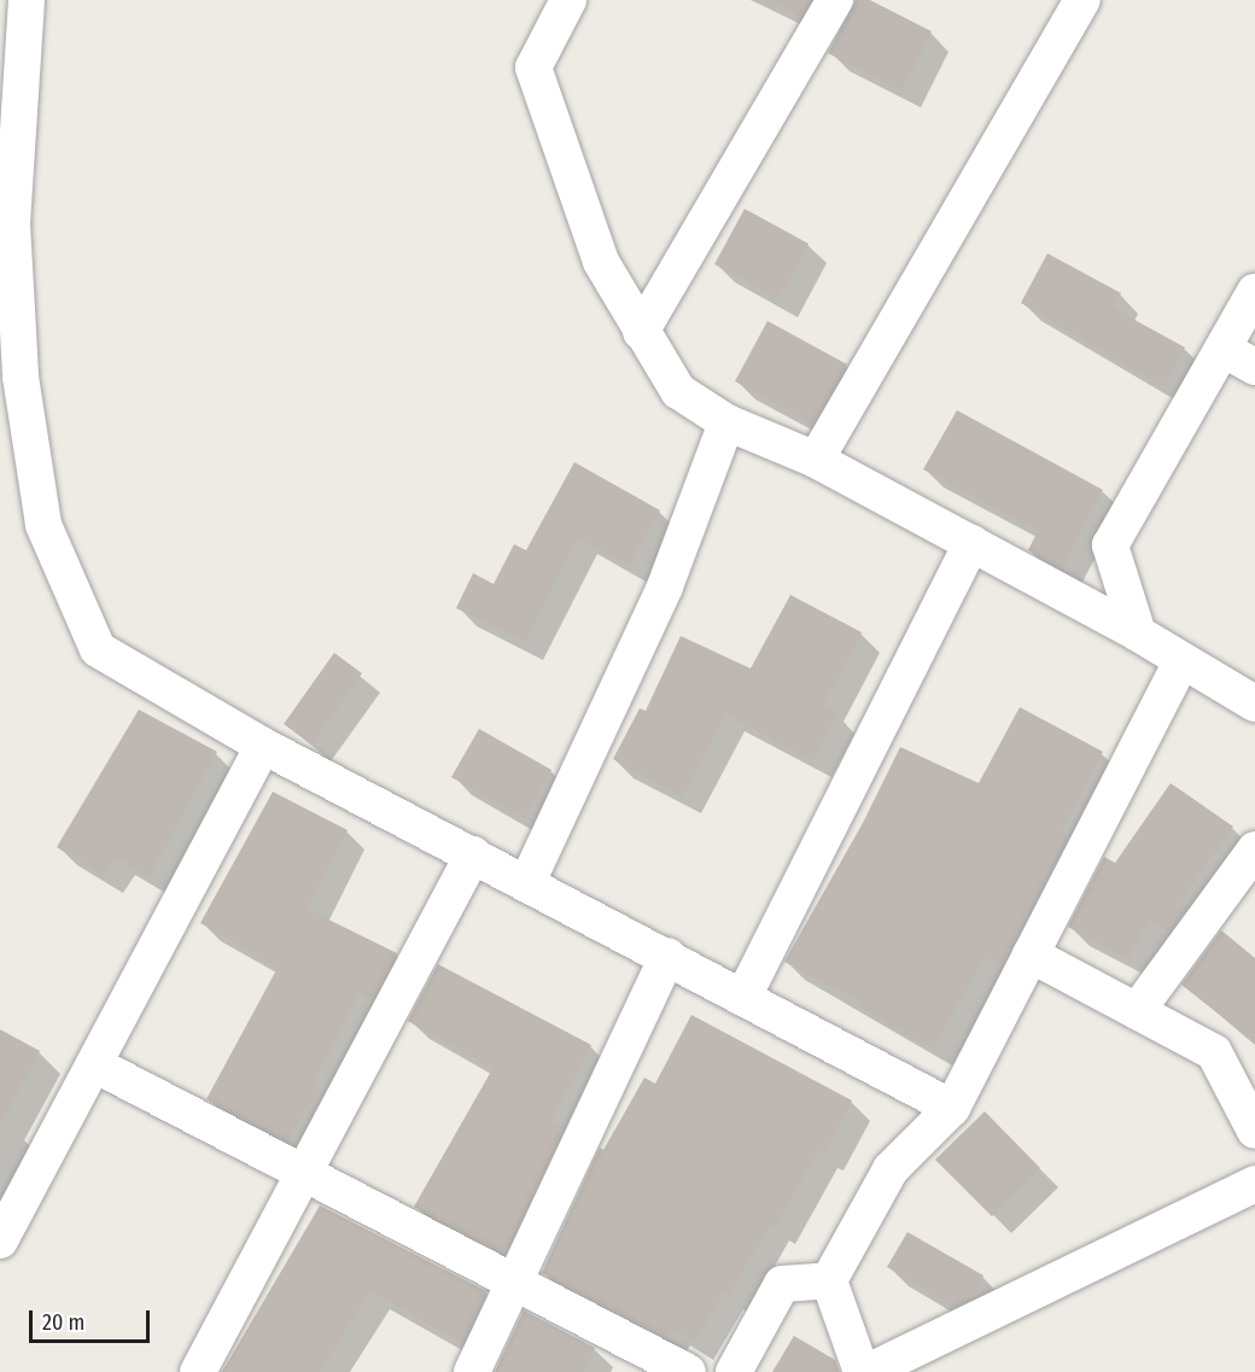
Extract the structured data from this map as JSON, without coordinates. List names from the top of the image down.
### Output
{
  "scale_bar": "20 m"
}
